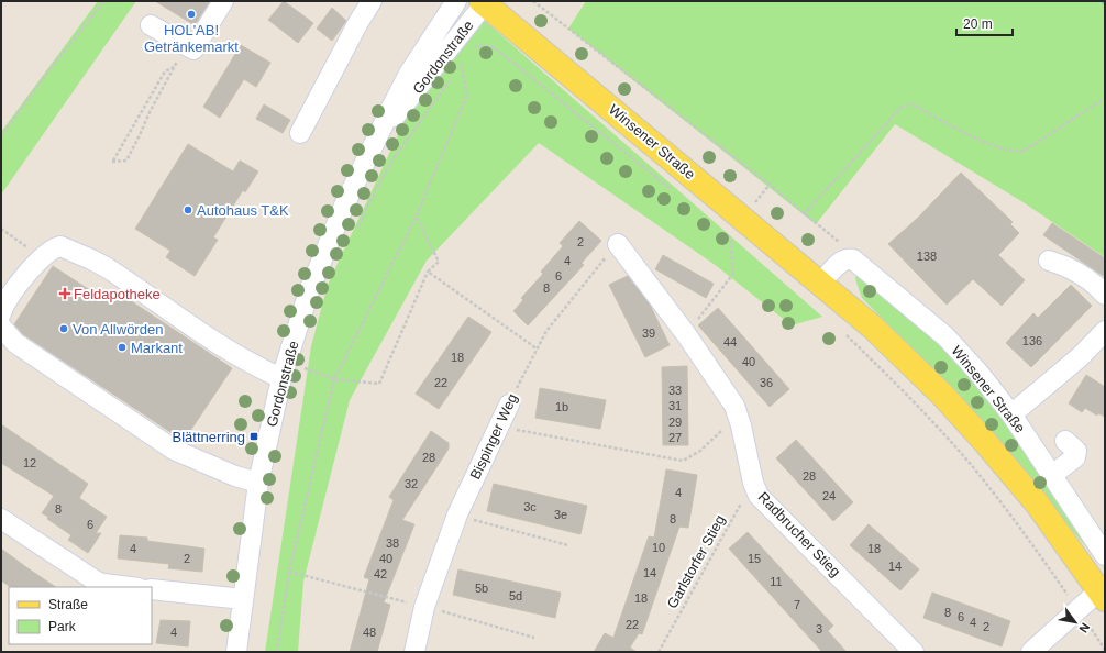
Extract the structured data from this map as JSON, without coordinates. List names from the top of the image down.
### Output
{
  "streets": {
    "main road": ["Winsener Straße"],
    "street": ["Gordonstraße", "Bispinger Weg", "Radbrucher Stieg"],
    "path": ["Garlstorfer Stieg"]
  },
  "crossings": [
    ["Gordonstraße", "Winsener Straße"],
    ["Bispinger Weg", "Radbrucher Stieg"],
    ["Radbrucher Stieg", "Garlstorfer Stieg"]
  ],
  "places": {
    "other": [
      "HOL'AB! Getränkemarkt",
      "Autohaus T&K",
      "Von Allwörden",
      "Markant"
    ],
    "health": ["Feldapotheke"],
    "transit": ["Blättnerring"]
  },
  "house_numbers": [
    "2",
    "138",
    "4",
    "6",
    "8",
    "39",
    "136",
    "44",
    "18",
    "40",
    "22",
    "36",
    "33",
    "31",
    "1b",
    "29",
    "27",
    "28",
    "12",
    "28",
    "32",
    "4",
    "24",
    "3c",
    "8",
    "3e",
    "8",
    "6",
    "38",
    "10",
    "4",
    "18",
    "2",
    "40",
    "15",
    "14",
    "14",
    "42",
    "11",
    "5b",
    "5d",
    "18",
    "7",
    "8",
    "6",
    "4",
    "22",
    "2",
    "3",
    "4",
    "48"
  ],
  "legend": ["Straße", "Park"],
  "scale_bar": "20 m",
  "north": "bottom right"
}
